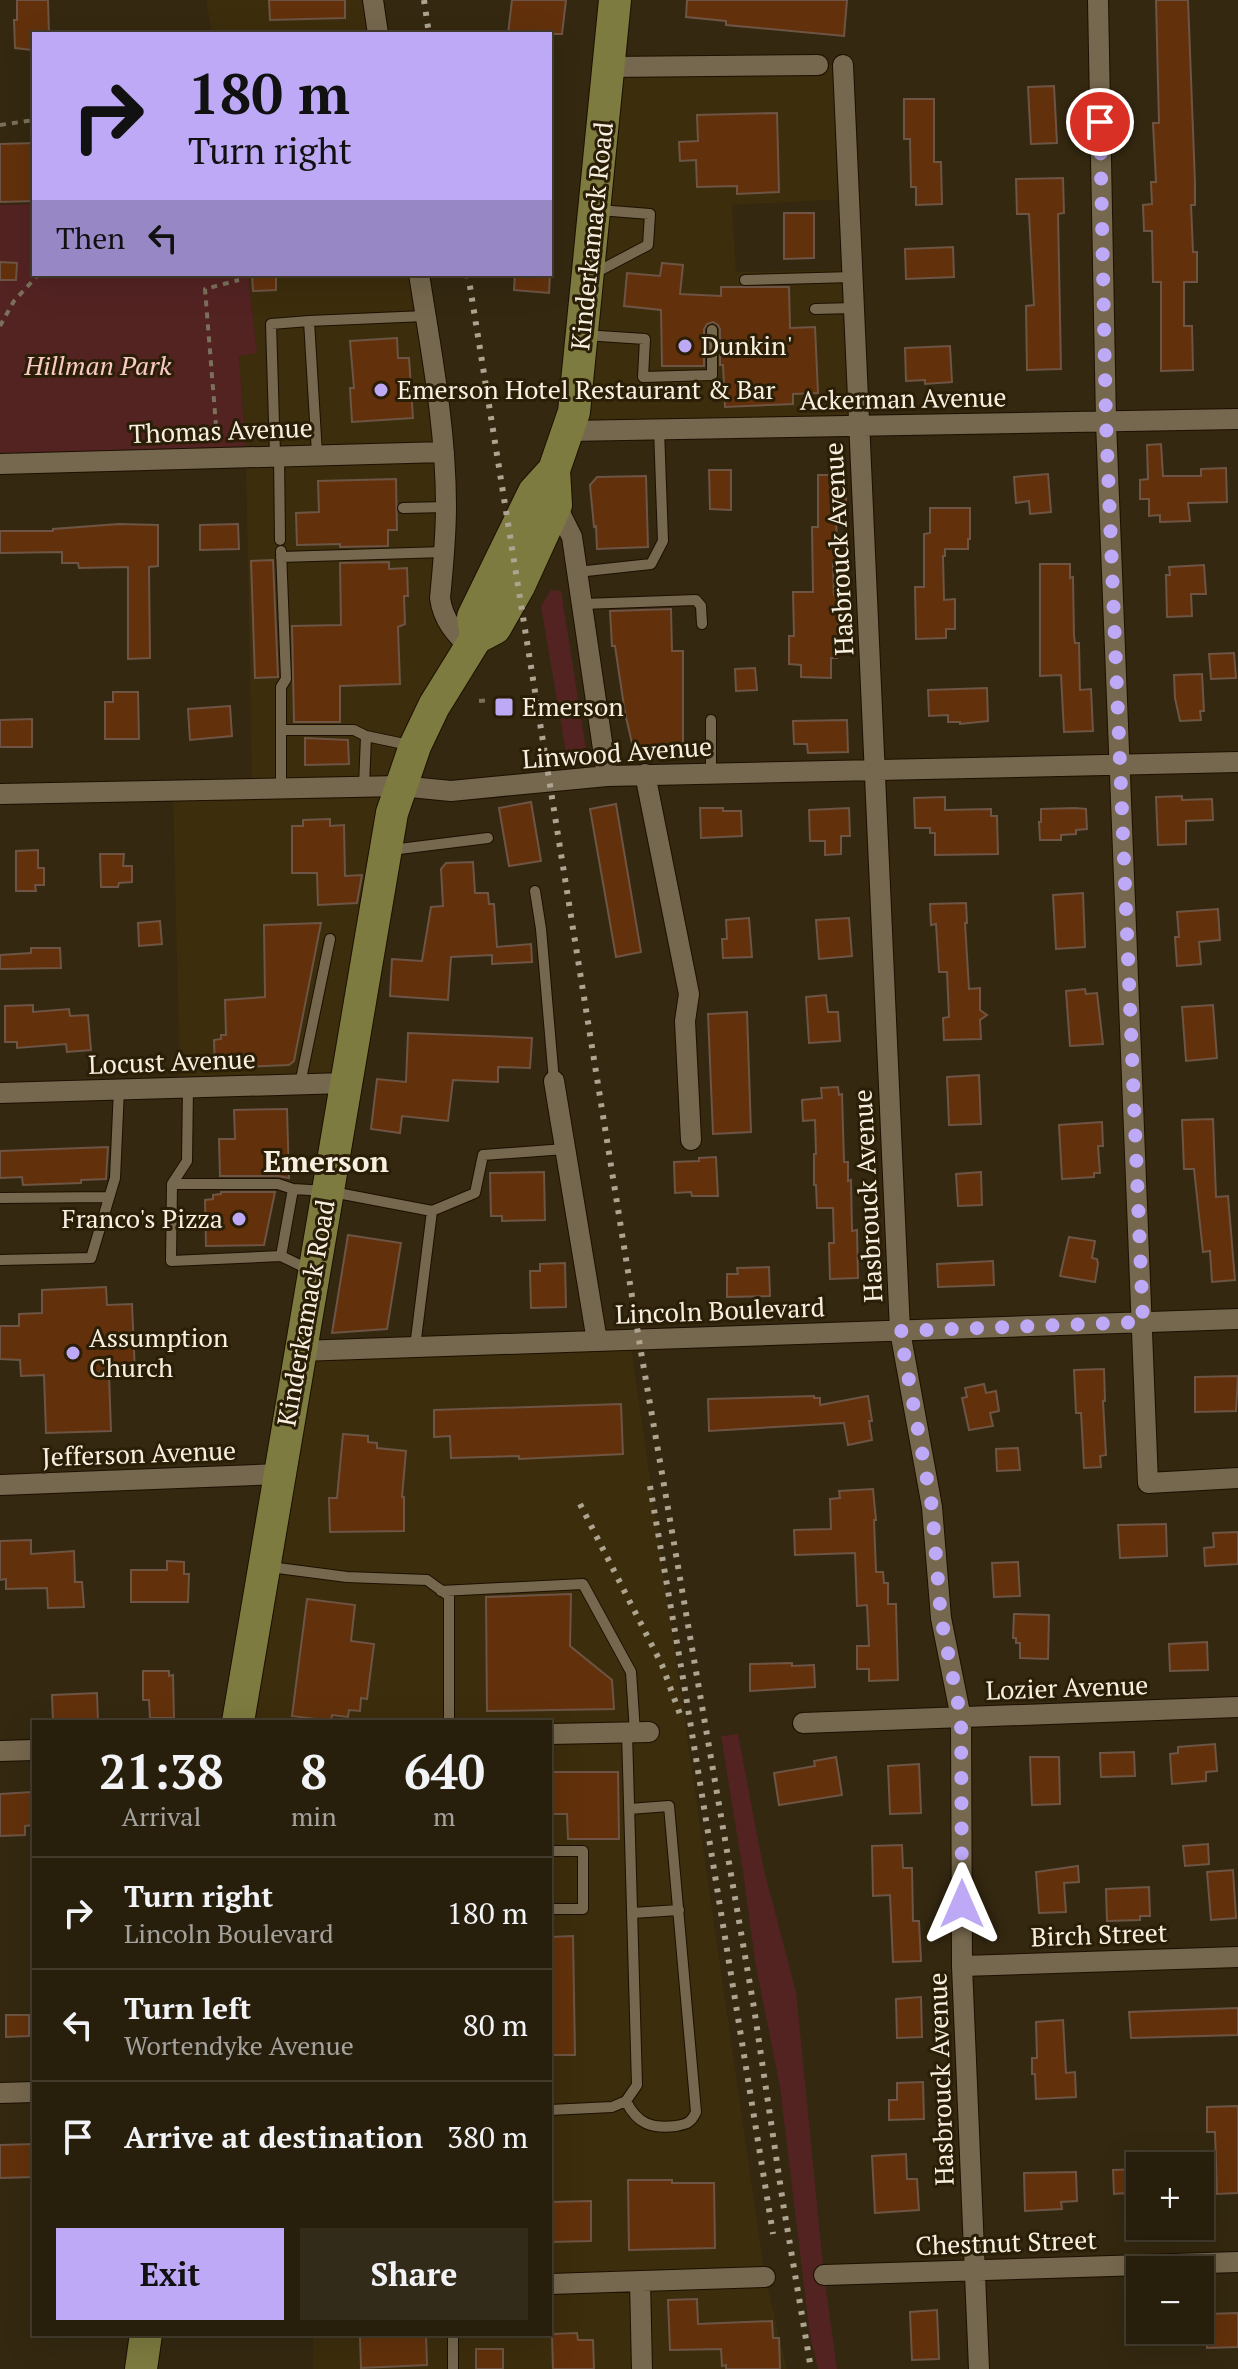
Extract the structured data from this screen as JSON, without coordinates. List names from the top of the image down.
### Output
{
  "streets": {
    "main road": ["Kinderkamack Road"],
    "street": [
      "Ackerman Avenue",
      "Thomas Avenue",
      "Hasbrouck Avenue",
      "Linwood Avenue",
      "Locust Avenue",
      "Lincoln Boulevard",
      "Jefferson Avenue",
      "Lozier Avenue",
      "Birch Street",
      "Chestnut Street"
    ]
  },
  "crossings": [
    ["Kinderkamack Road", "Ackerman Avenue"],
    ["Kinderkamack Road", "Linwood Avenue"],
    ["Kinderkamack Road", "Locust Avenue"],
    ["Kinderkamack Road", "Lincoln Boulevard"],
    ["Kinderkamack Road", "Jefferson Avenue"],
    ["Ackerman Avenue", "Hasbrouck Avenue"],
    ["Hasbrouck Avenue", "Linwood Avenue"],
    ["Hasbrouck Avenue", "Lincoln Boulevard"],
    ["Hasbrouck Avenue", "Lozier Avenue"],
    ["Hasbrouck Avenue", "Birch Street"],
    ["Hasbrouck Avenue", "Chestnut Street"]
  ],
  "districts": ["Emerson"],
  "parks": ["Hillman Park"],
  "places": {
    "other": [
      "Dunkin'",
      "Emerson Hotel Restaurant & Bar",
      "Franco's Pizza",
      "Assumption Church"
    ],
    "transit": ["Emerson"]
  },
  "page": {
    "turn": ["180 m", "Turn right"],
    "then": "Then",
    "eta": [
      "21:38",
      "Arrival",
      "8",
      "min",
      "640",
      "m"
    ],
    "list": [
      {
        "name": "Turn right",
        "note": "Lincoln Boulevard",
        "value": "180 m"
      },
      {
        "name": "Turn left",
        "note": "Wortendyke Avenue",
        "value": "80 m"
      },
      {
        "name": "Arrive at destination",
        "value": "380 m"
      }
    ],
    "map_buttons": ["+", "−"],
    "buttons": ["Exit", "Share"]
  }
}
